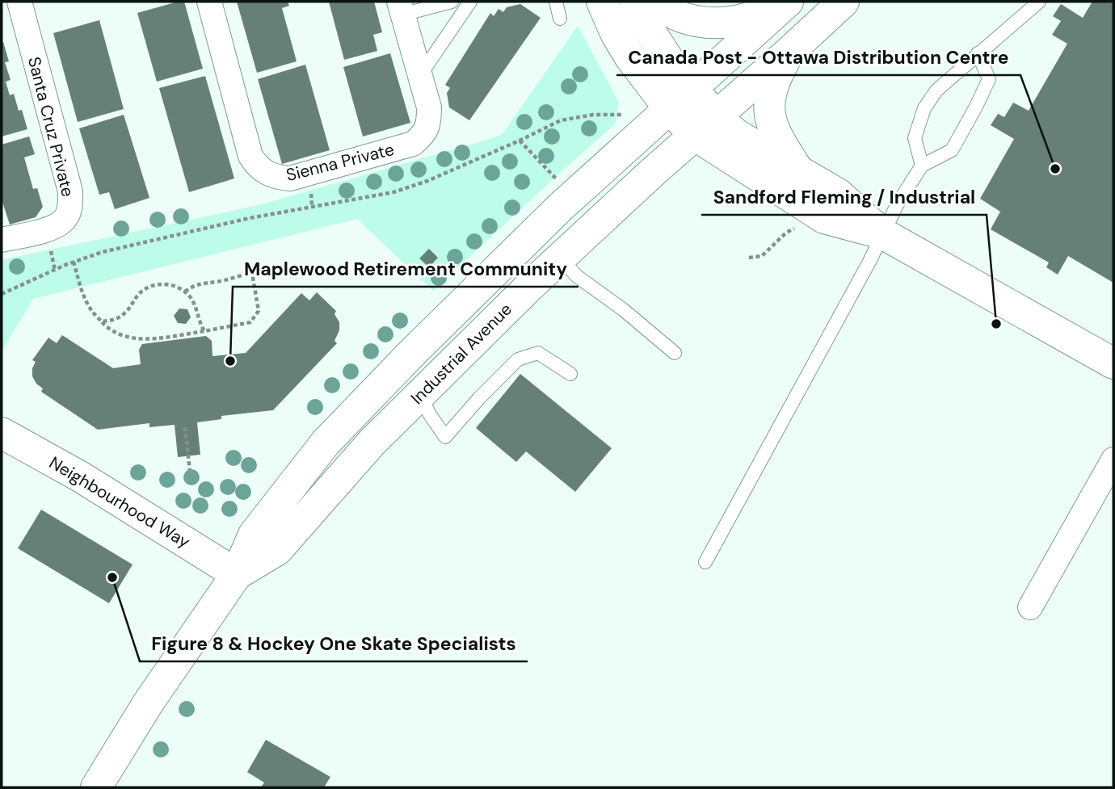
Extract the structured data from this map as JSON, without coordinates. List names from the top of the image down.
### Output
{
  "streets": {
    "main road": ["Industrial Avenue", "Neighbourhood Way"],
    "street": ["Santa Cruz Private", "Sienna Private"]
  },
  "crossings": [
    ["Industrial Avenue", "Neighbourhood Way"]
  ],
  "places": [
    "Canada Post - Ottawa Distribution Centre",
    "Sandford Fleming / Industrial",
    "Maplewood Retirement Community",
    "Figure 8 & Hockey One Skate Specialists"
  ]
}
